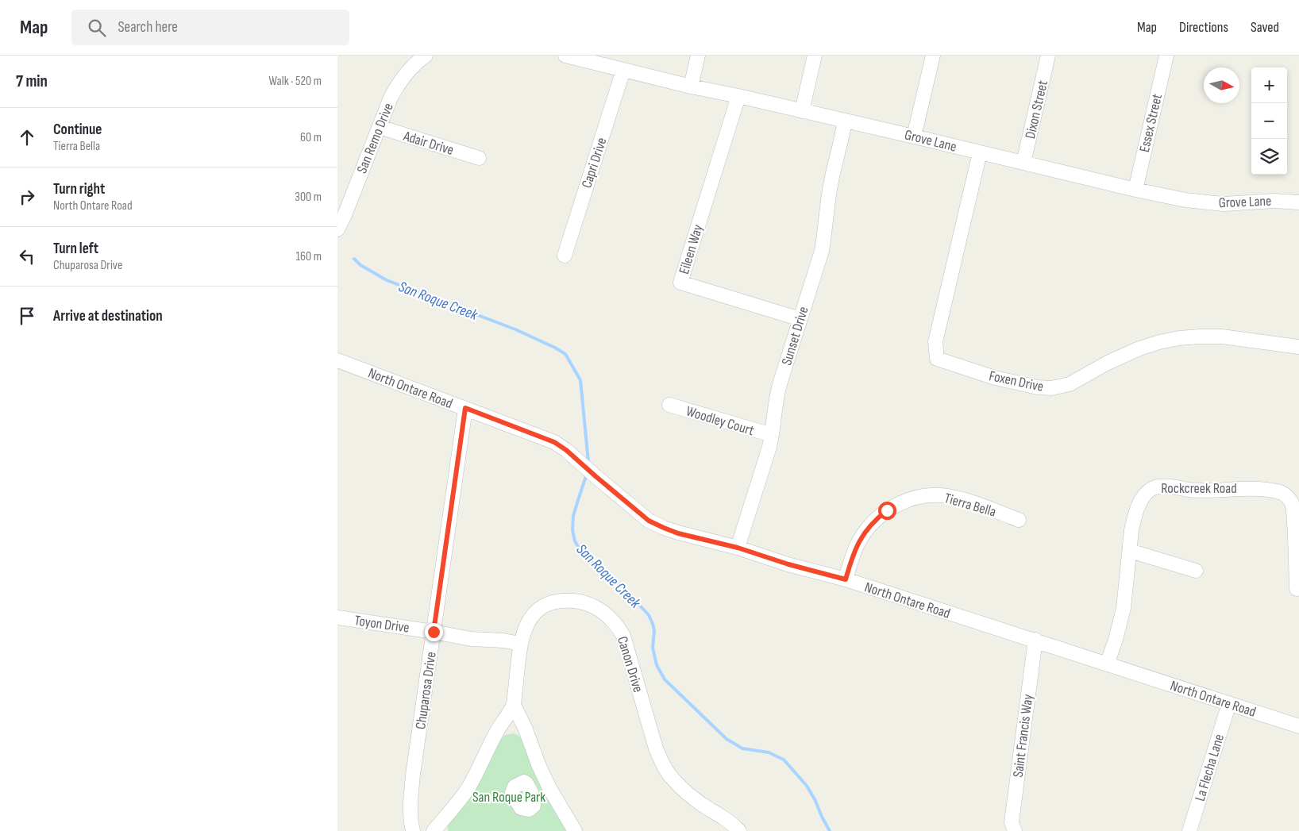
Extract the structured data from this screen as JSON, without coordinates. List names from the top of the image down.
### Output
{
  "streets": {
    "street": [
      "Dixon Street",
      "Essex Street",
      "San Remo Drive",
      "Grove Lane",
      "Adair Drive",
      "Capri Drive",
      "Eileen Way",
      "Sunset Drive",
      "Foxen Drive",
      "North Ontare Road",
      "Woodley Court",
      "Rockcreek Road",
      "Tierra Bella",
      "Toyon Drive",
      "Canon Drive",
      "Chuparosa Drive",
      "Saint Francis Way",
      "La Flecha Lane"
    ]
  },
  "crossings": [
    ["Dixon Street", "Grove Lane"],
    ["Essex Street", "Grove Lane"],
    ["San Remo Drive", "Adair Drive"],
    ["Grove Lane", "Capri Drive"],
    ["Grove Lane", "Eileen Way"],
    ["Grove Lane", "Sunset Drive"],
    ["Grove Lane", "Foxen Drive"],
    ["Eileen Way", "Sunset Drive"],
    ["Sunset Drive", "North Ontare Road"],
    ["Sunset Drive", "Woodley Court"],
    ["North Ontare Road", "Rockcreek Road"],
    ["North Ontare Road", "Tierra Bella"],
    ["North Ontare Road", "Chuparosa Drive"],
    ["North Ontare Road", "Saint Francis Way"],
    ["North Ontare Road", "La Flecha Lane"],
    ["Toyon Drive", "Canon Drive"],
    ["Toyon Drive", "Chuparosa Drive"]
  ],
  "water": ["San Roque Creek"],
  "parks": ["San Roque Park"],
  "north": "right",
  "page": {
    "header": "Map",
    "search": "Search here",
    "nav": ["Map", "Directions", "Saved"],
    "heading": ["7 min", "Walk · 520 m"],
    "map_buttons": ["+", "−"],
    "list": [
      ["Continue", "Tierra Bella", "60 m"],
      ["Turn right", "North Ontare Road", "300 m"],
      ["Turn left", "Chuparosa Drive", "160 m"],
      "Arrive at destination"
    ]
  }
}
